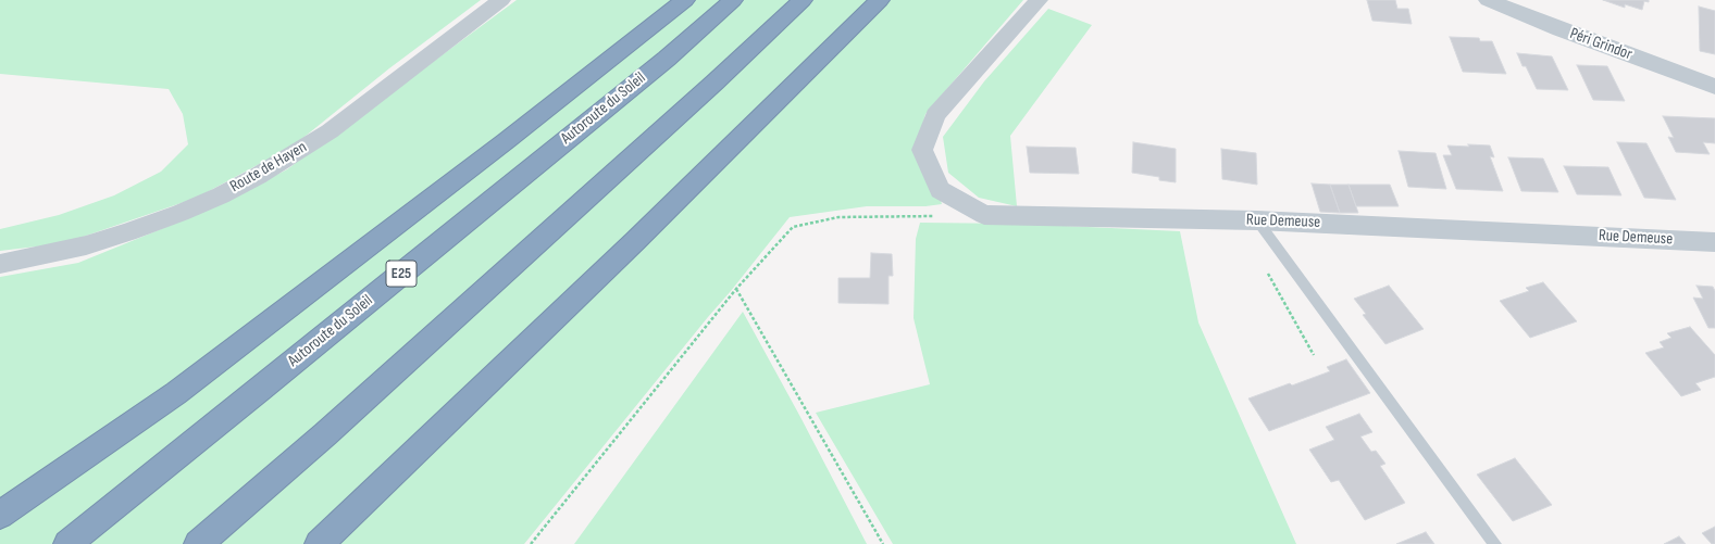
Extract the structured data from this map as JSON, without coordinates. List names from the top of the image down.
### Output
{
  "streets": {
    "highway": ["Autoroute du Soleil", "E25"],
    "street": ["Péri Grindor", "Route de Hayen", "Rue Demeuse"]
  }
}
